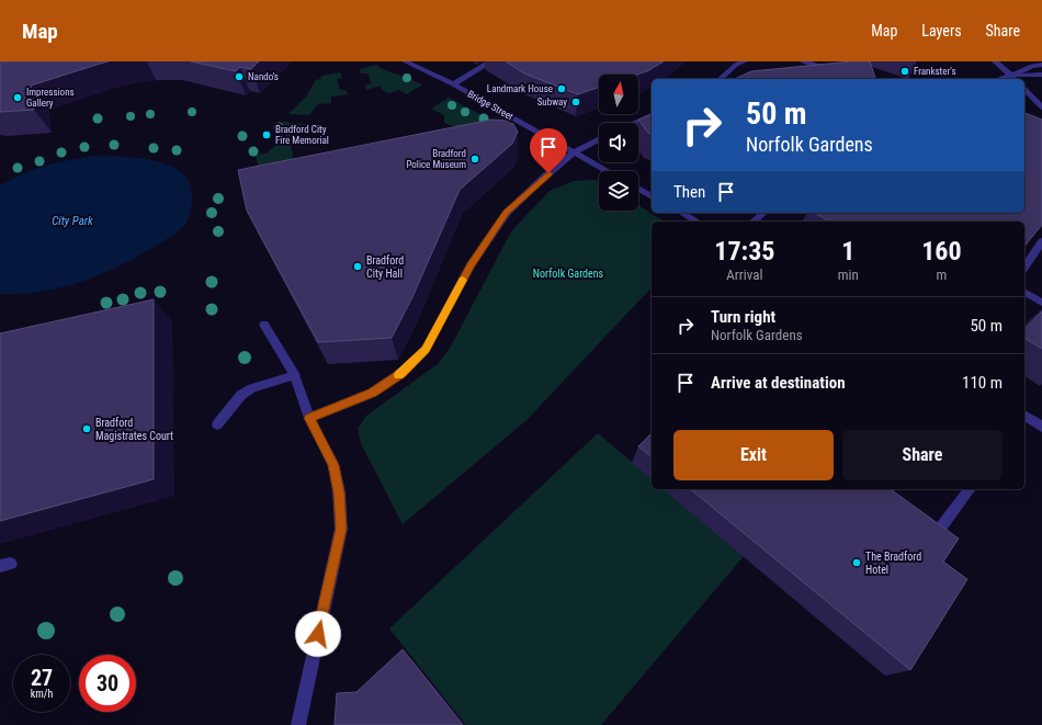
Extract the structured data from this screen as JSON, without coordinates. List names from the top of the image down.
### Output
{
  "streets": {
    "street": ["Bridge Street"]
  },
  "water": ["City Park"],
  "parks": ["Norfolk Gardens"],
  "places": [
    "Frankster's",
    "Nando's",
    "Landmark House",
    "Impressions Gallery",
    "Subway",
    "Bradford City Fire Memorial",
    "Bradford Police Museum",
    "Bradford City Hall",
    "Bradford Magistrates Court",
    "The Bradford Hotel"
  ],
  "north": "top",
  "page": {
    "header": "Map",
    "nav": ["Map", "Layers", "Share"],
    "turn": ["50 m", "Norfolk Gardens"],
    "then": "Then",
    "eta": [
      "17:35",
      "Arrival",
      "1",
      "min",
      "160",
      "m"
    ],
    "list": [
      {
        "name": "Turn right",
        "note": "Norfolk Gardens",
        "value": "50 m"
      },
      {
        "name": "Arrive at destination",
        "value": "110 m"
      }
    ],
    "buttons": ["Exit", "Share"],
    "speed": "27 km/h",
    "limit": "30"
  }
}
